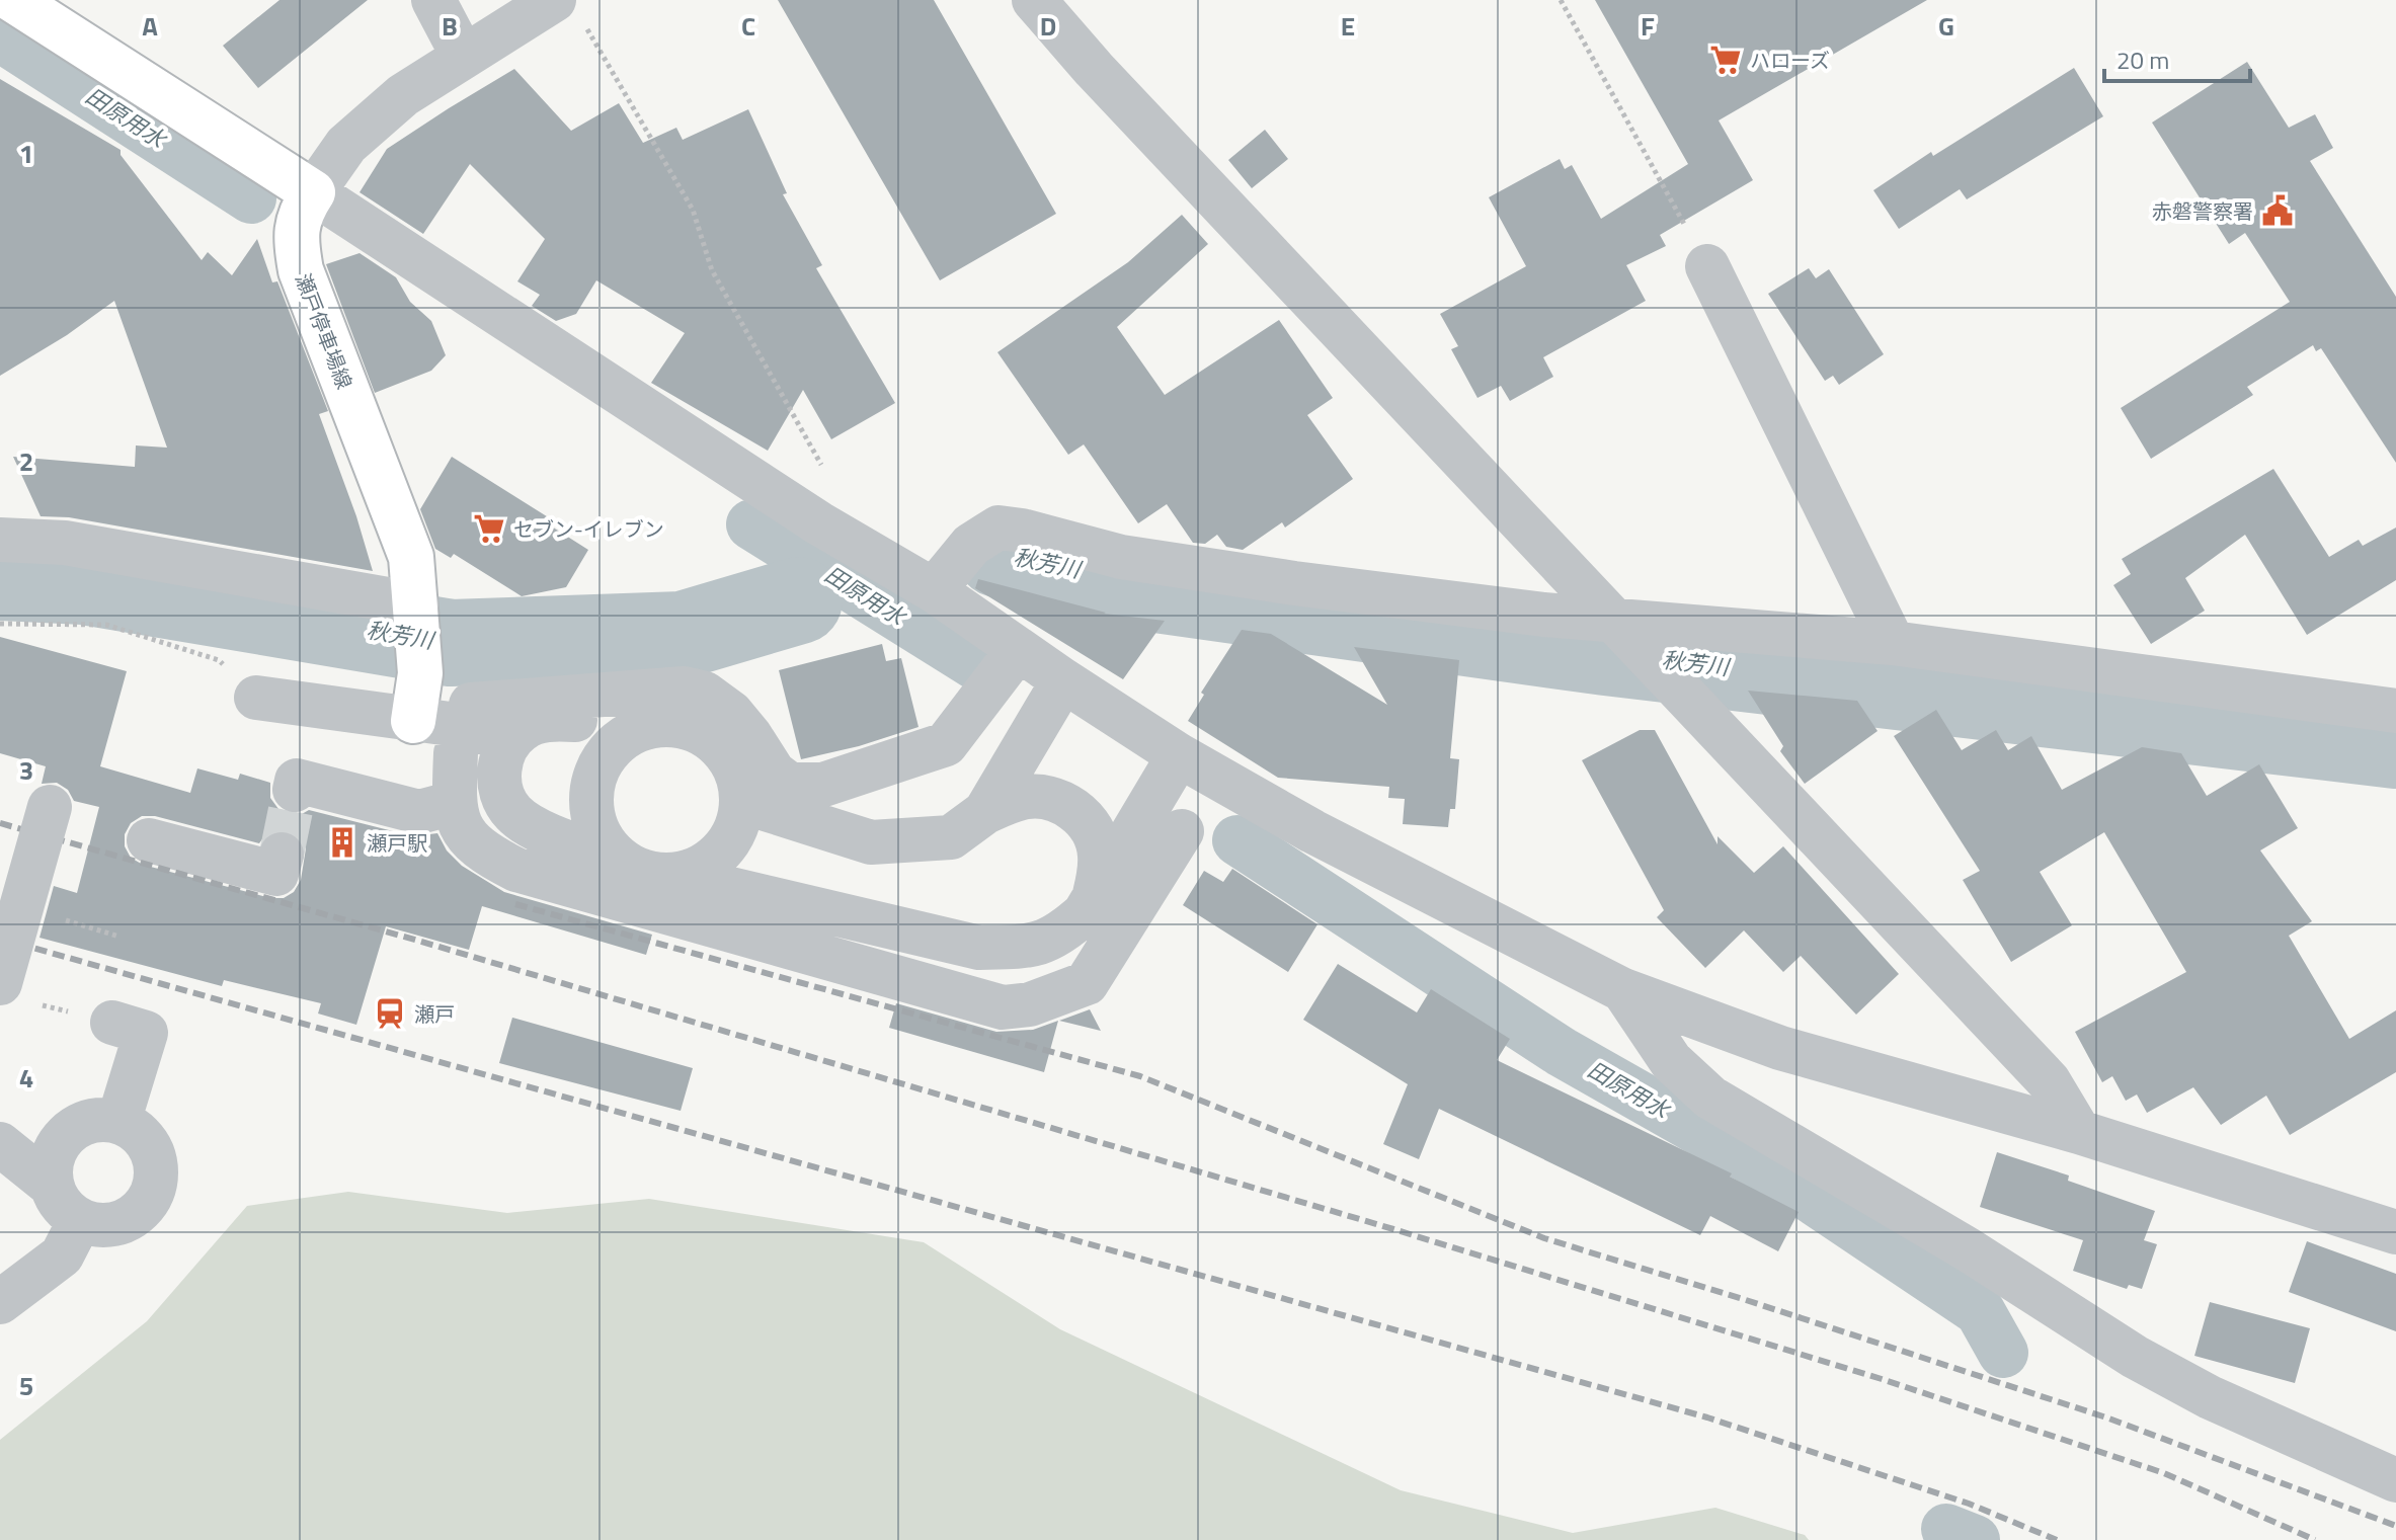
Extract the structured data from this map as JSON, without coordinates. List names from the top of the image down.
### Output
{
  "streets": {
    "main road": ["瀬戸停車場線"]
  },
  "water": ["田原用水", "秋芳川"],
  "places": {
    "supermarket": ["ハローズ", "セブン-イレブン"],
    "public building": ["赤磐警察署"],
    "building": ["瀬戸駅"],
    "station": ["瀬戸"]
  },
  "scale_bar": "20 m",
  "grid": {
    "columns": [
      "A",
      "B",
      "C",
      "D",
      "E",
      "F",
      "G"
    ],
    "rows": [
      "1",
      "2",
      "3",
      "4",
      "5"
    ]
  }
}
